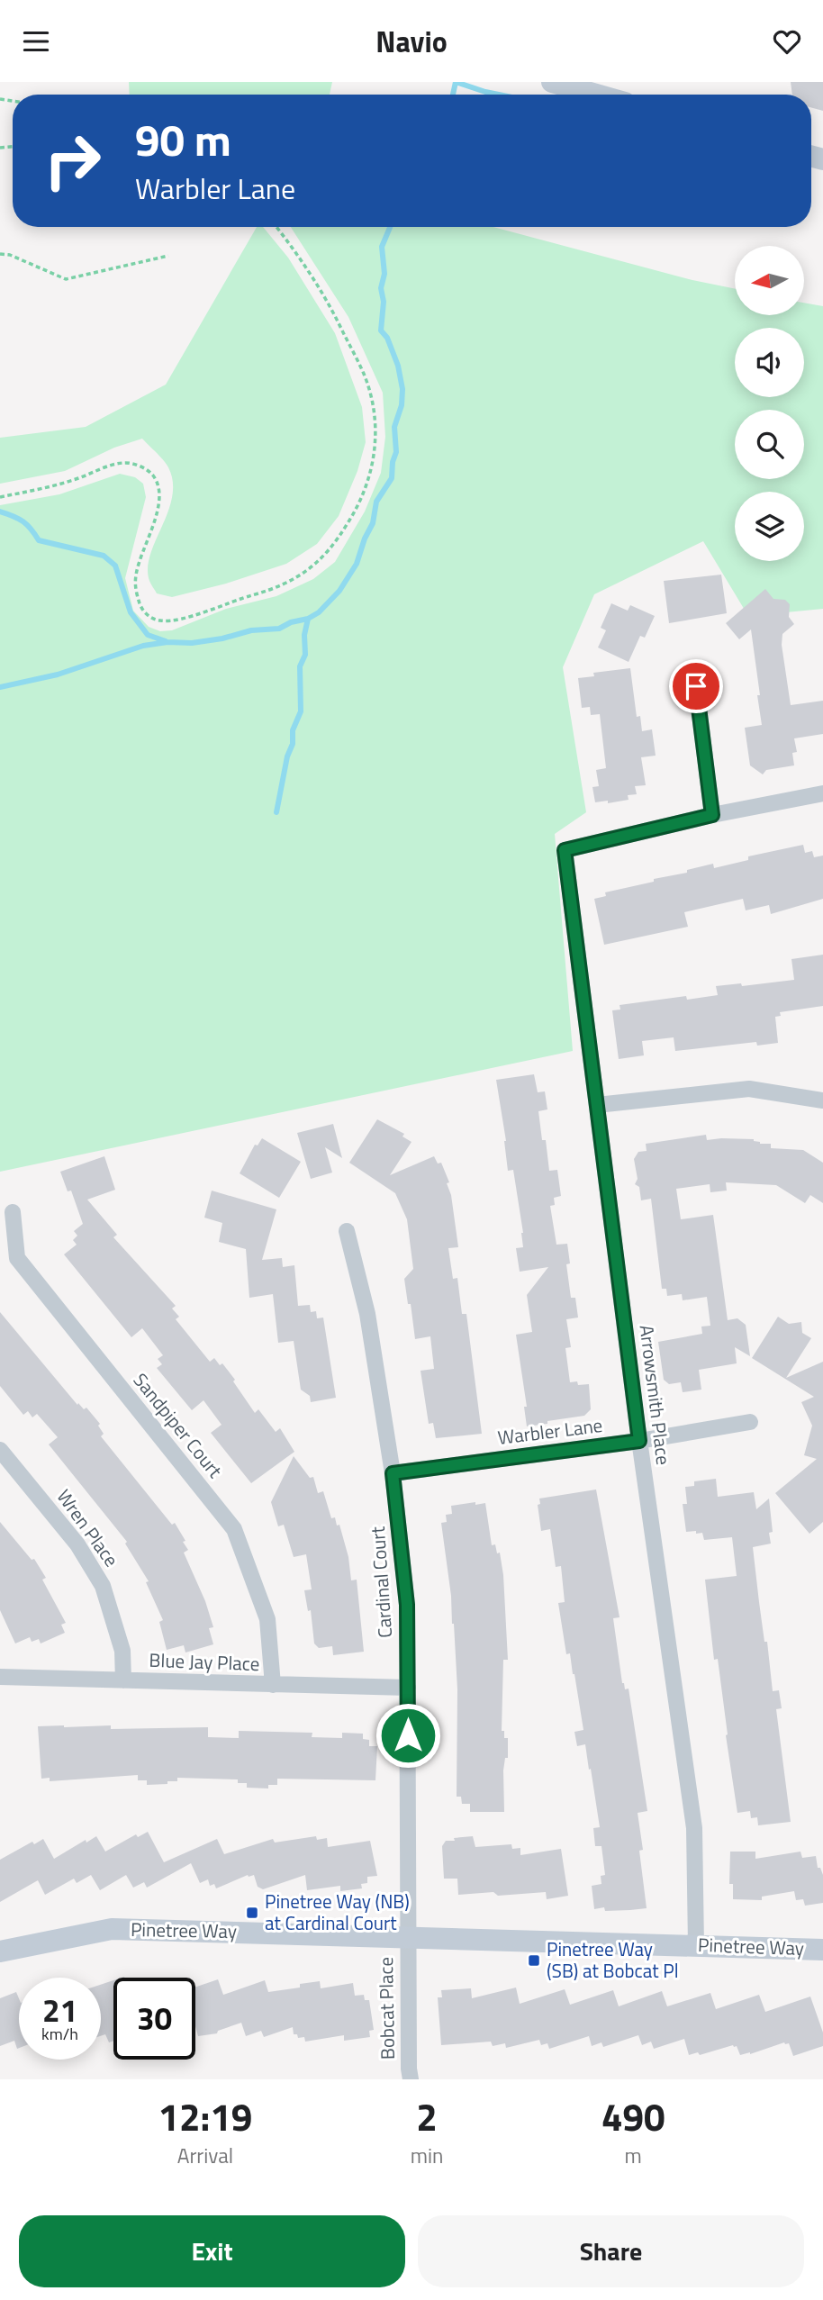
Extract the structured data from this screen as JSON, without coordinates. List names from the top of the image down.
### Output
{
  "streets": {
    "street": [
      "Arrowsmith Place",
      "Sandpiper Court",
      "Warbler Lane",
      "Wren Place",
      "Cardinal Court",
      "Blue Jay Place",
      "Pinetree Way",
      "Bobcat Place"
    ]
  },
  "crossings": [
    ["Arrowsmith Place", "Warbler Lane"],
    ["Arrowsmith Place", "Pinetree Way"],
    ["Sandpiper Court", "Blue Jay Place"],
    ["Warbler Lane", "Cardinal Court"],
    ["Wren Place", "Blue Jay Place"],
    ["Cardinal Court", "Blue Jay Place"],
    ["Cardinal Court", "Pinetree Way"],
    ["Cardinal Court", "Bobcat Place"],
    ["Pinetree Way", "Bobcat Place"]
  ],
  "places": {
    "transit": ["Pinetree Way (NB) at Cardinal Court", "Pinetree Way (SB) at Bobcat Pl"]
  },
  "north": "left",
  "page": {
    "header": "Navio",
    "turn": ["90 m", "Warbler Lane"],
    "speed": "21 km/h",
    "limit": "30",
    "eta": [
      "12:19",
      "Arrival",
      "2",
      "min",
      "490",
      "m"
    ],
    "buttons": ["Exit", "Share"]
  }
}
